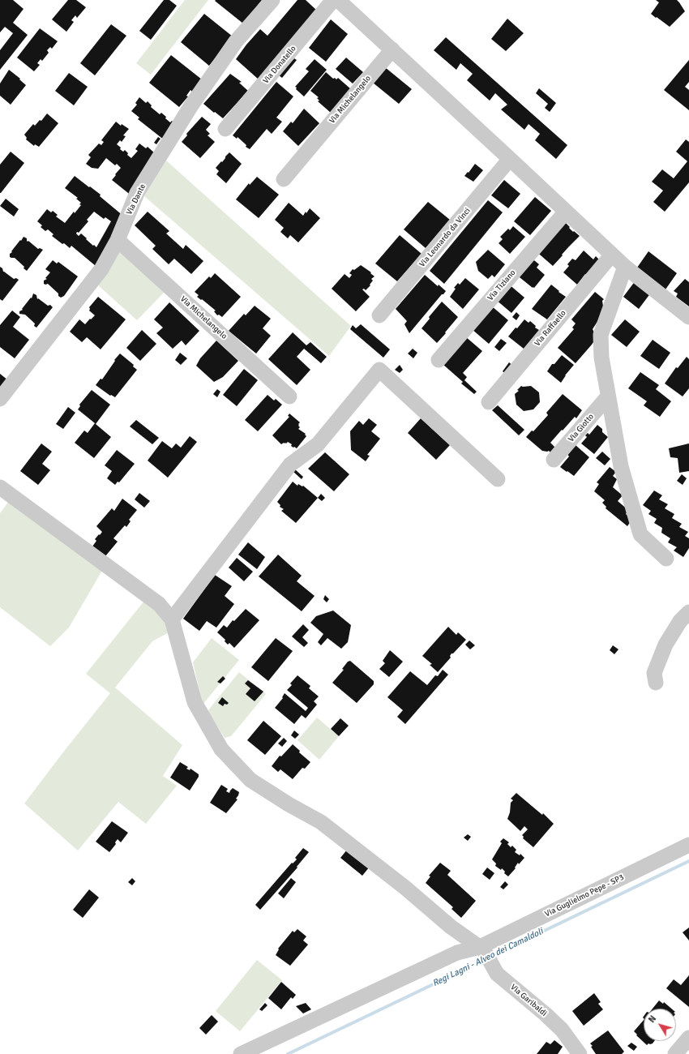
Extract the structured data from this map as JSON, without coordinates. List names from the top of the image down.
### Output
{
  "streets": {
    "street": [
      "Via Donatello",
      "Via Michelangelo",
      "Via Dante",
      "Via Leonardo da Vinci",
      "Via Tiziano",
      "Via Raffaello",
      "Via Giotto",
      "Via Guglielmo Pepe - SP3",
      "Via Garibaldi"
    ]
  },
  "crossings": [
    ["Via Michelangelo", "Via Dante"],
    ["Via Guglielmo Pepe - SP3", "Via Garibaldi"]
  ],
  "water": ["Regi Lagni - Alveo dei Camaldoli"],
  "north": "top left"
}
